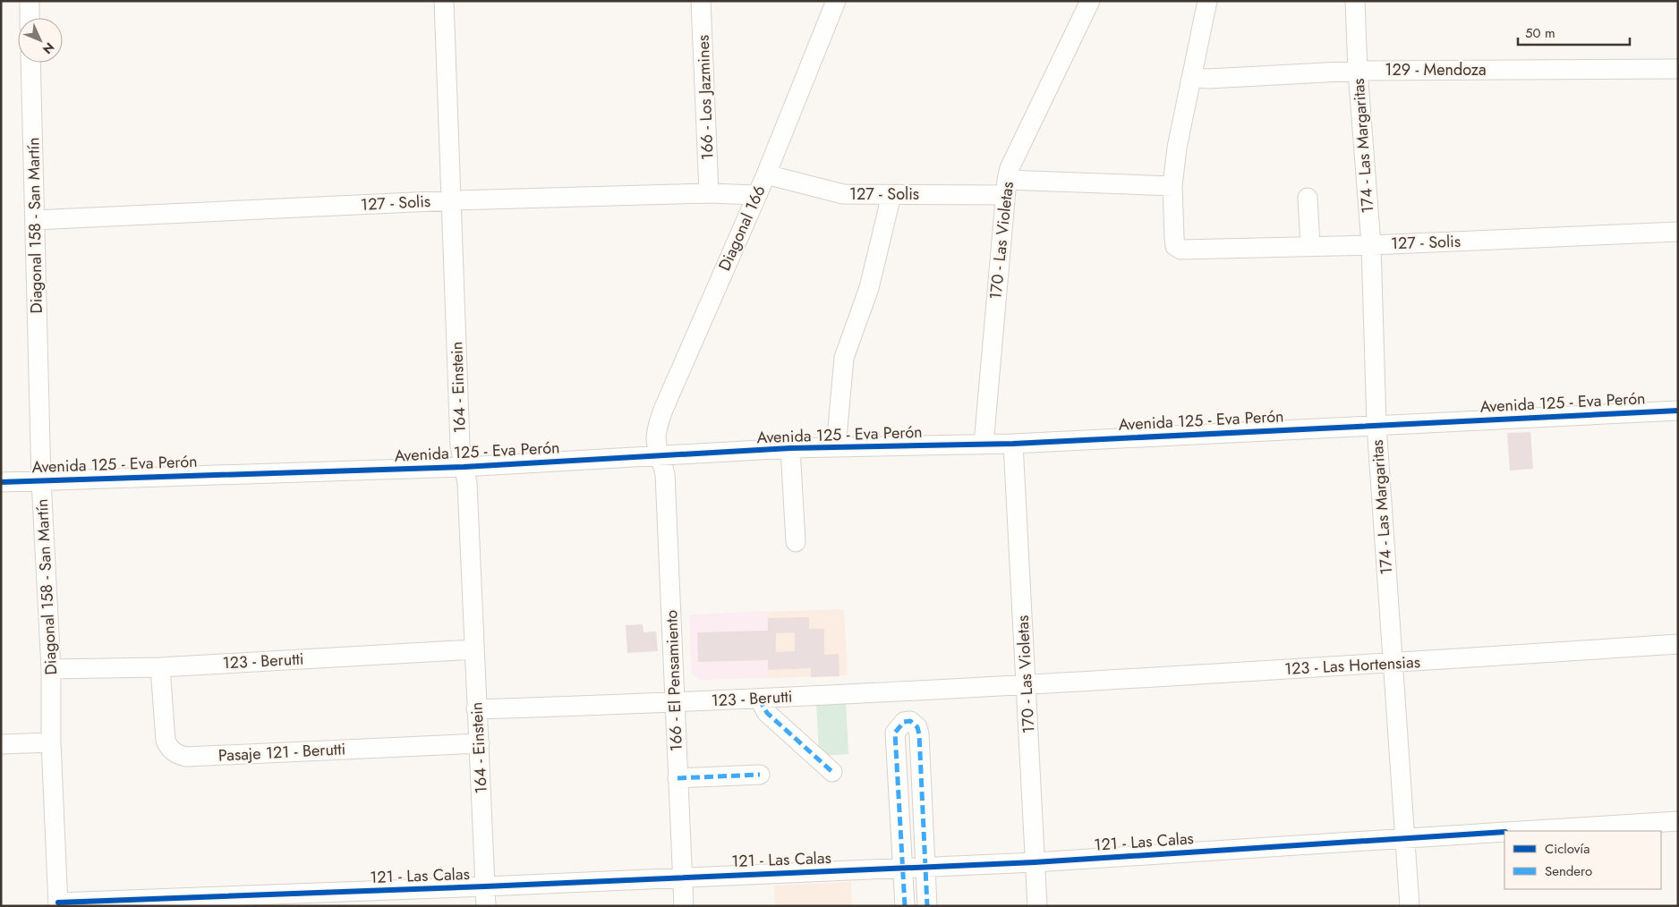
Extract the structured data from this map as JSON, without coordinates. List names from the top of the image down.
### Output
{
  "streets": {
    "street": [
      "129 - Mendoza",
      "166 - Los Jazmines",
      "174 - Las Margaritas",
      "127 - Solis",
      "Diagonal 158 - San Martín",
      "Diagonal 166",
      "170 - Las Violetas",
      "164 - Einstein",
      "Avenida 125 - Eva Perón",
      "123 - Berutti",
      "123 - Las Hortensias",
      "166 - El Pensamiento",
      "Pasaje 121 - Berutti",
      "121 - Las Calas"
    ]
  },
  "crossings": [
    ["129 - Mendoza", "174 - Las Margaritas"],
    ["166 - Los Jazmines", "127 - Solis"],
    ["174 - Las Margaritas", "127 - Solis"],
    ["174 - Las Margaritas", "Avenida 125 - Eva Perón"],
    ["174 - Las Margaritas", "123 - Las Hortensias"],
    ["174 - Las Margaritas", "121 - Las Calas"],
    ["127 - Solis", "Diagonal 158 - San Martín"],
    ["127 - Solis", "Diagonal 166"],
    ["127 - Solis", "170 - Las Violetas"],
    ["127 - Solis", "164 - Einstein"],
    ["Diagonal 158 - San Martín", "Avenida 125 - Eva Perón"],
    ["Diagonal 158 - San Martín", "123 - Berutti"],
    ["Diagonal 158 - San Martín", "121 - Las Calas"],
    ["Diagonal 166", "Avenida 125 - Eva Perón"],
    ["Diagonal 166", "166 - El Pensamiento"],
    ["170 - Las Violetas", "Avenida 125 - Eva Perón"],
    ["170 - Las Violetas", "123 - Berutti"],
    ["170 - Las Violetas", "123 - Las Hortensias"],
    ["170 - Las Violetas", "121 - Las Calas"],
    ["164 - Einstein", "Avenida 125 - Eva Perón"],
    ["164 - Einstein", "123 - Berutti"],
    ["164 - Einstein", "Pasaje 121 - Berutti"],
    ["164 - Einstein", "121 - Las Calas"],
    ["Avenida 125 - Eva Perón", "166 - El Pensamiento"],
    ["123 - Berutti", "123 - Las Hortensias"],
    ["123 - Berutti", "166 - El Pensamiento"],
    ["123 - Berutti", "Pasaje 121 - Berutti"],
    ["166 - El Pensamiento", "121 - Las Calas"]
  ],
  "legend": ["Ciclovía", "Sendero"],
  "scale_bar": "50 m",
  "north": "bottom right"
}
